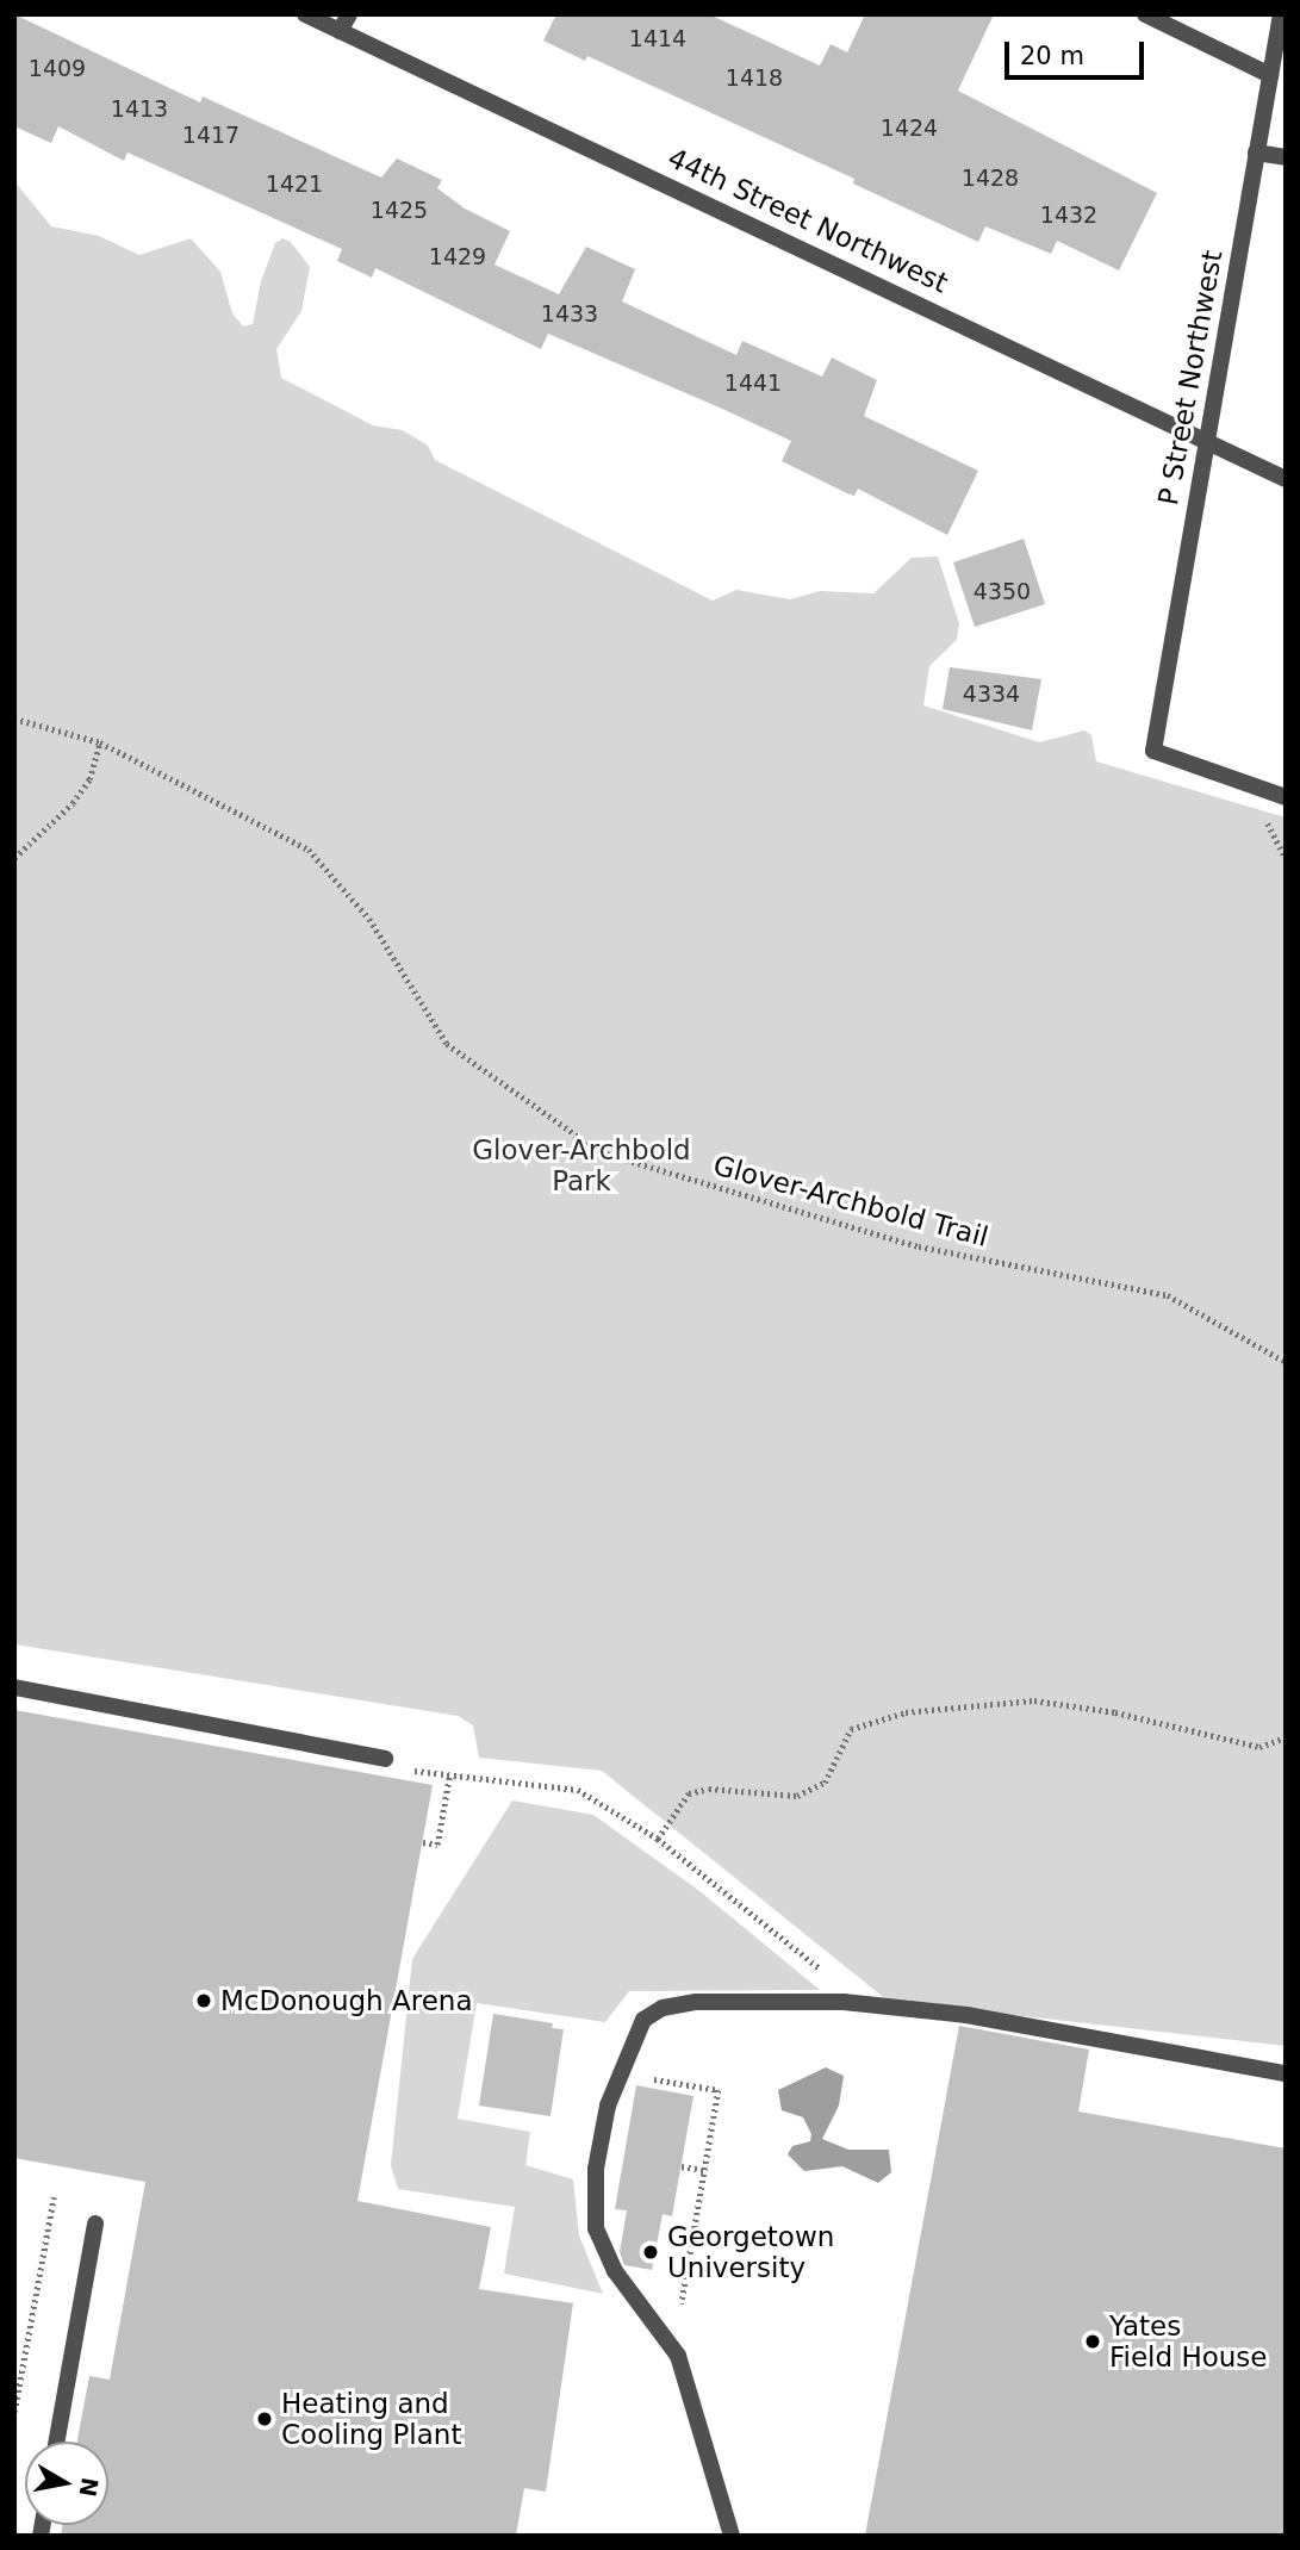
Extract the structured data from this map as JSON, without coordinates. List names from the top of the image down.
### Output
{
  "streets": {
    "street": ["44th Street Northwest", "P Street Northwest"],
    "path": ["Glover-Archbold Trail"]
  },
  "crossings": [
    ["44th Street Northwest", "P Street Northwest"]
  ],
  "parks": ["Glover-Archbold Park"],
  "places": [
    "McDonough Arena",
    "Georgetown University",
    "Yates Field House",
    "Heating and Cooling Plant"
  ],
  "house_numbers": [
    "1414",
    "1409",
    "1418",
    "1413",
    "1424",
    "1417",
    "1428",
    "1421",
    "1425",
    "1432",
    "1429",
    "1433",
    "1441",
    "4350",
    "4334"
  ],
  "scale_bar": "20 m",
  "north": "right"
}
